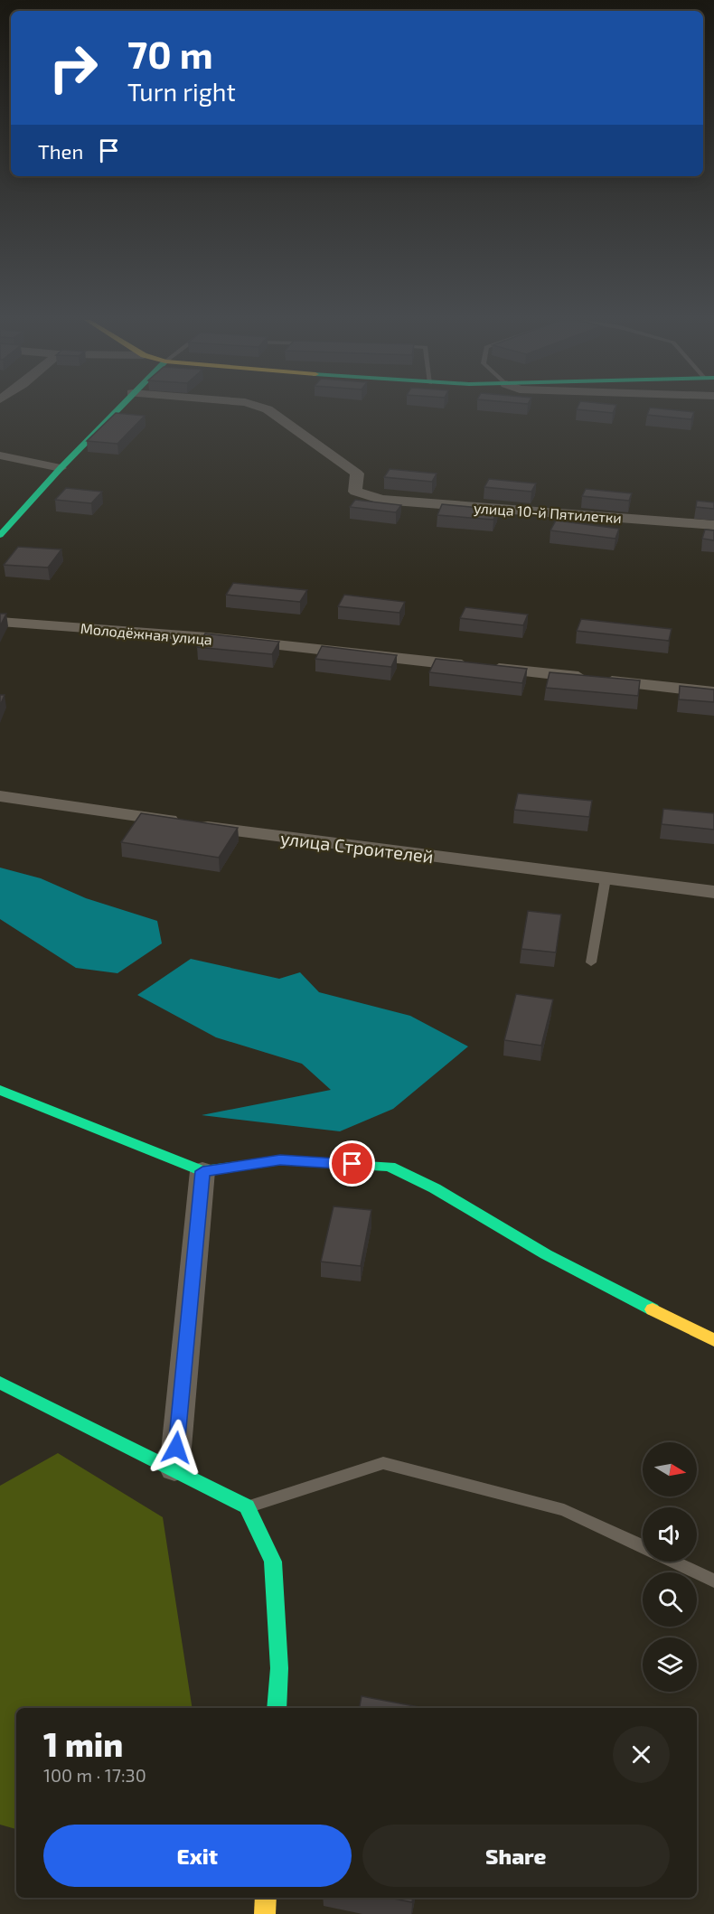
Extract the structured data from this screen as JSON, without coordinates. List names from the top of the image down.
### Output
{
  "streets": {
    "street": ["улица 10-й Пятилетки", "Молодёжная улица", "улица Строителей"]
  },
  "north": "right",
  "page": {
    "turn": ["70 m", "Turn right"],
    "then": "Then",
    "heading": ["1 min", "100 m · 17:30"],
    "buttons": ["Exit", "Share"]
  }
}
